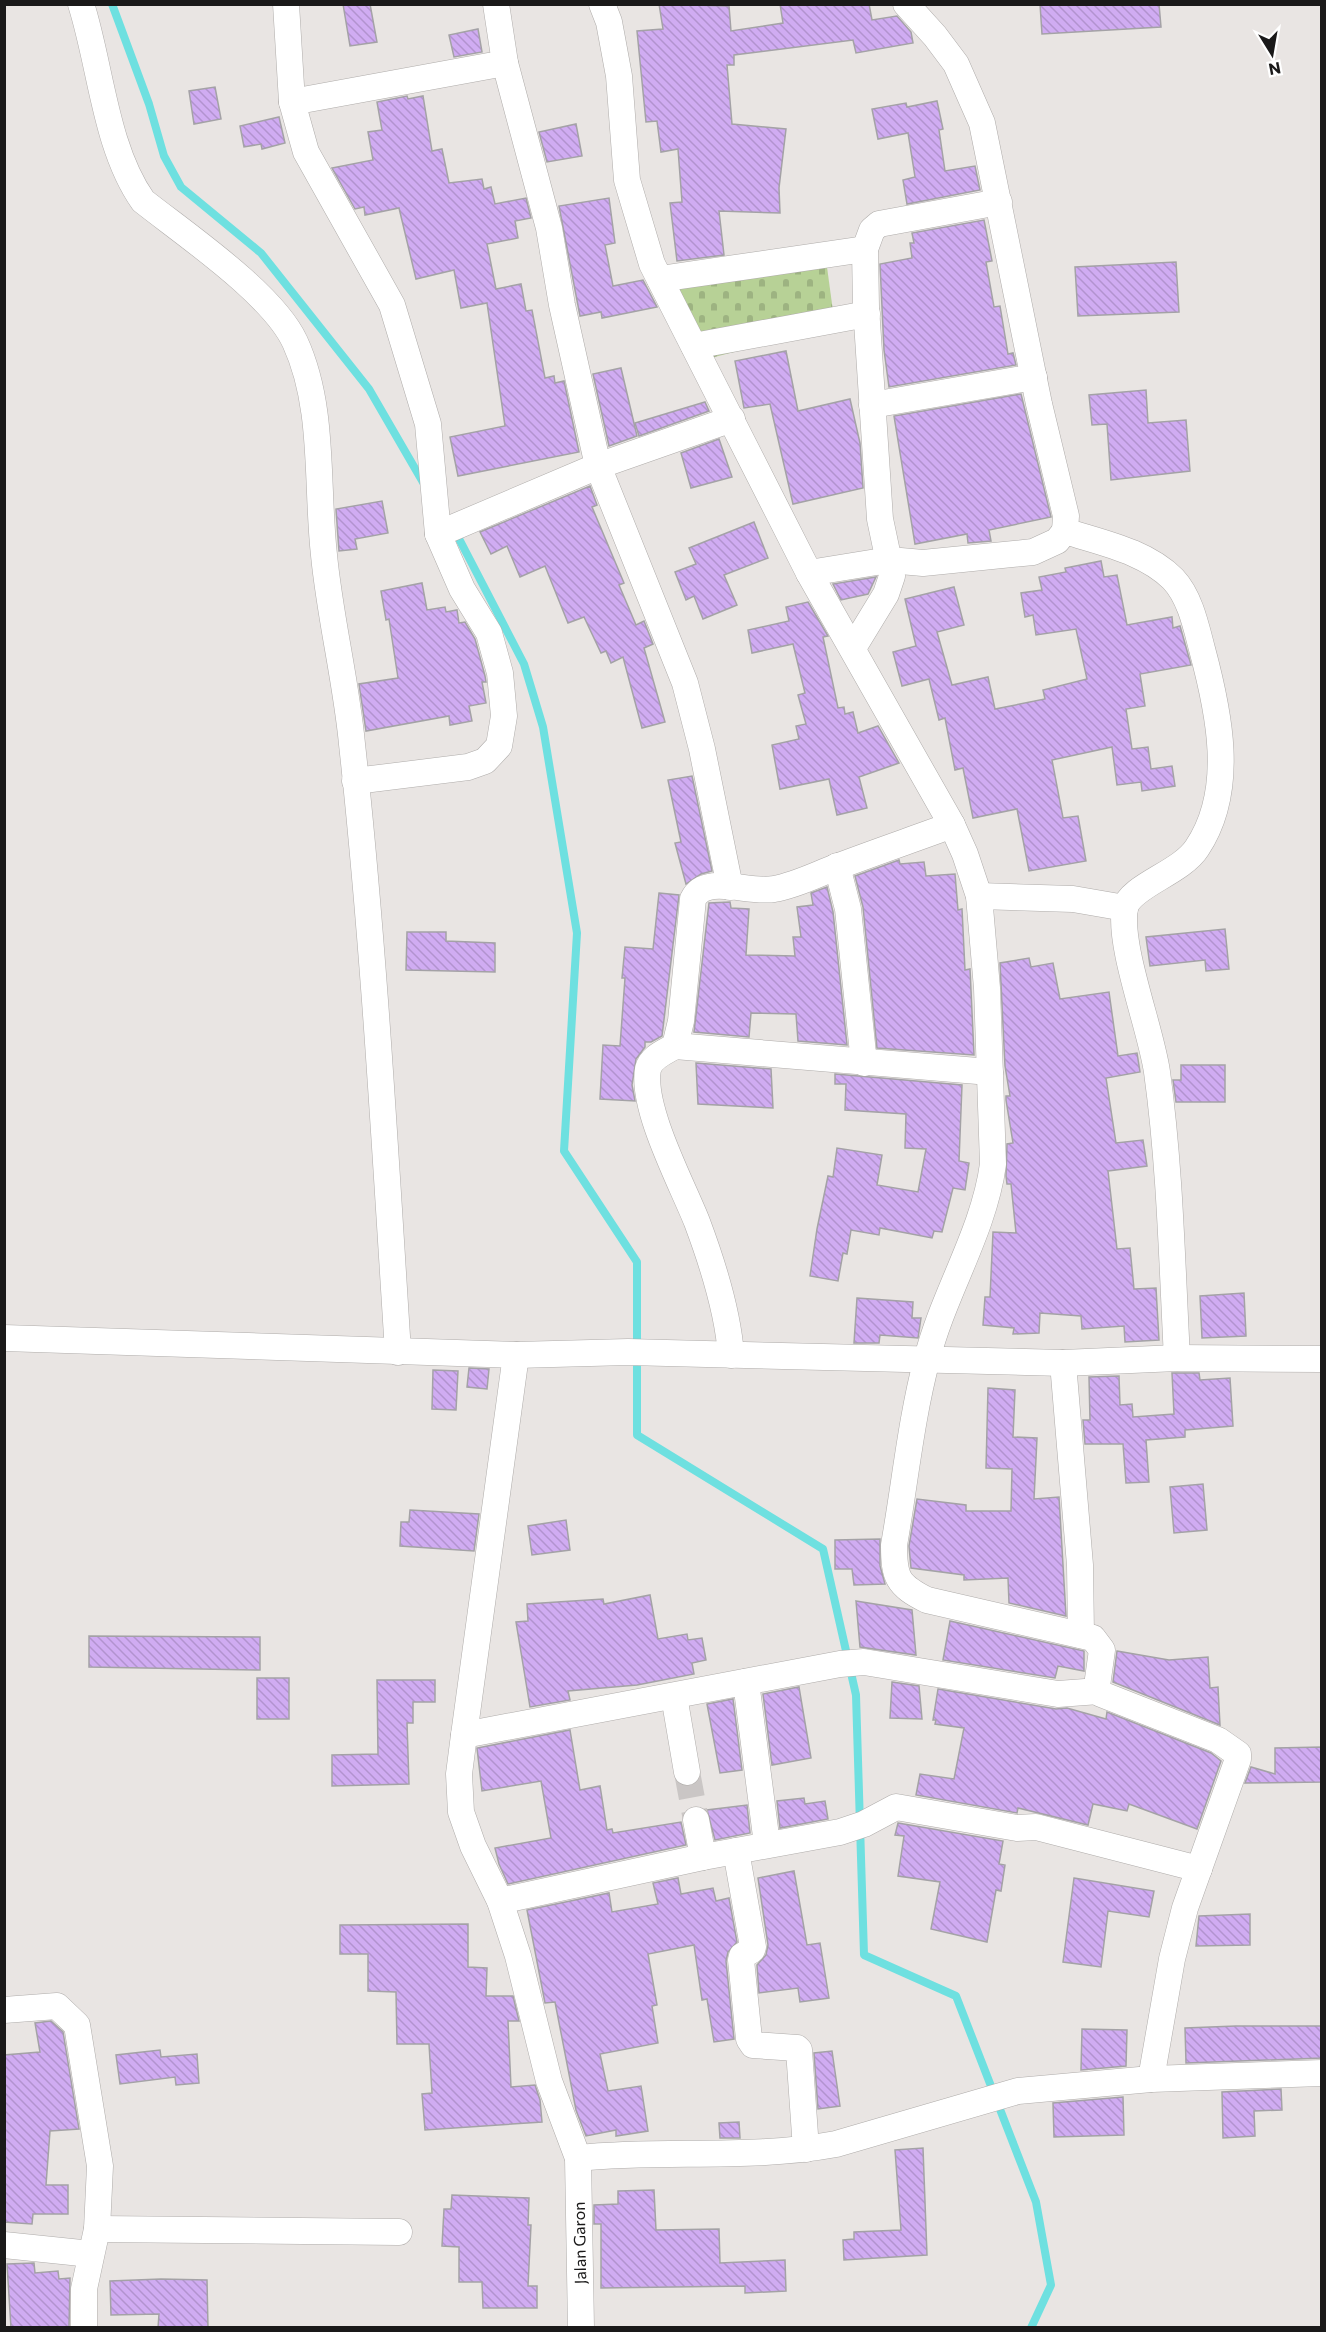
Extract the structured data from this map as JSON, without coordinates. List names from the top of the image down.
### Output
{
  "streets": {
    "street": ["Jalan Garon"]
  },
  "north": "bottom"
}
